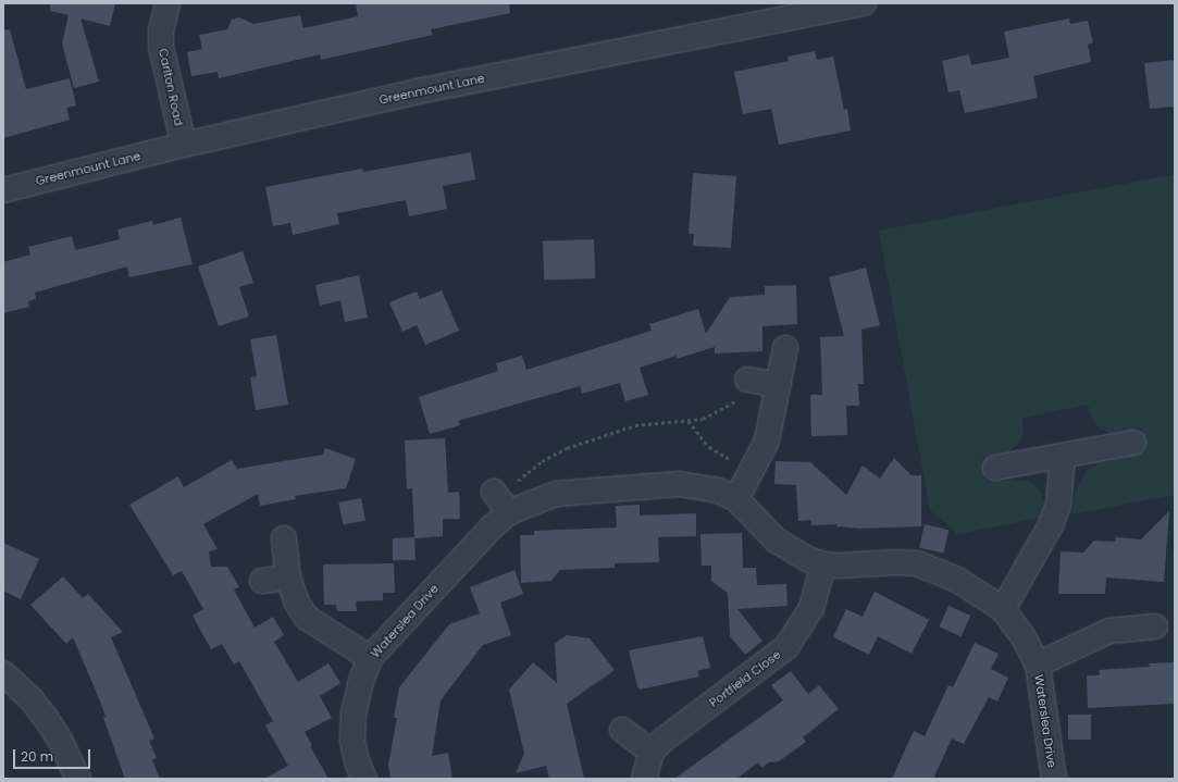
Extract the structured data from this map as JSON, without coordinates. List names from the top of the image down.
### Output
{
  "streets": {
    "street": [
      "Carlton Road",
      "Greenmount Lane",
      "Waterslea Drive",
      "Portfield Close"
    ]
  },
  "crossings": [
    ["Carlton Road", "Greenmount Lane"],
    ["Waterslea Drive", "Portfield Close"]
  ],
  "scale_bar": "20 m"
}
